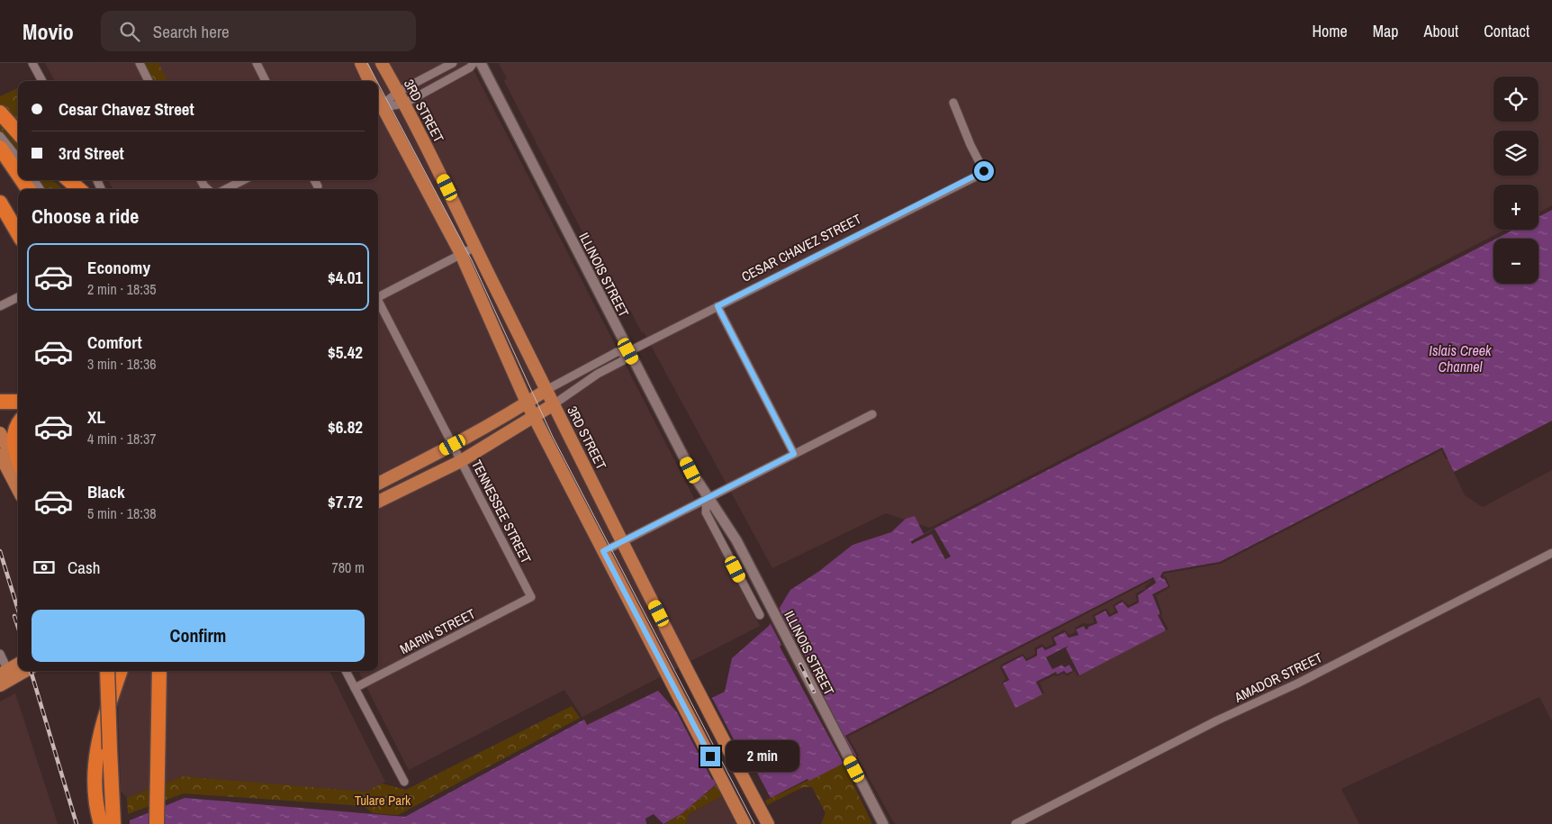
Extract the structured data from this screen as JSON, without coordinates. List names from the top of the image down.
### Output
{
  "streets": {
    "main road": ["3RD STREET", "CESAR CHAVEZ STREET"],
    "street": [
      "ILLINOIS STREET",
      "TENNESSEE STREET",
      "MARIN STREET",
      "AMADOR STREET"
    ]
  },
  "crossings": [
    ["3RD STREET", "CESAR CHAVEZ STREET"],
    ["CESAR CHAVEZ STREET", "ILLINOIS STREET"],
    ["CESAR CHAVEZ STREET", "TENNESSEE STREET"],
    ["TENNESSEE STREET", "MARIN STREET"]
  ],
  "water": ["Islais Creek Channel"],
  "parks": ["Tulare Park"],
  "page": {
    "header": "Movio",
    "search": "Search here",
    "nav": [
      "Home",
      "Map",
      "About",
      "Contact"
    ],
    "map_buttons": ["+", "−"],
    "banner": ["Cesar Chavez Street", "3rd Street"],
    "heading": "Choose a ride",
    "list": [
      {
        "name": "Economy",
        "note": "2 min · 18:35",
        "value": "$4.01"
      },
      {
        "name": "Comfort",
        "note": "3 min · 18:36",
        "value": "$5.42"
      },
      {
        "name": "XL",
        "note": "4 min · 18:37",
        "value": "$6.82"
      },
      {
        "name": "Black",
        "note": "5 min · 18:38",
        "value": "$7.72"
      }
    ],
    "pay": ["Cash", "780 m"],
    "buttons": "Confirm",
    "bubble": "2 min"
  }
}
